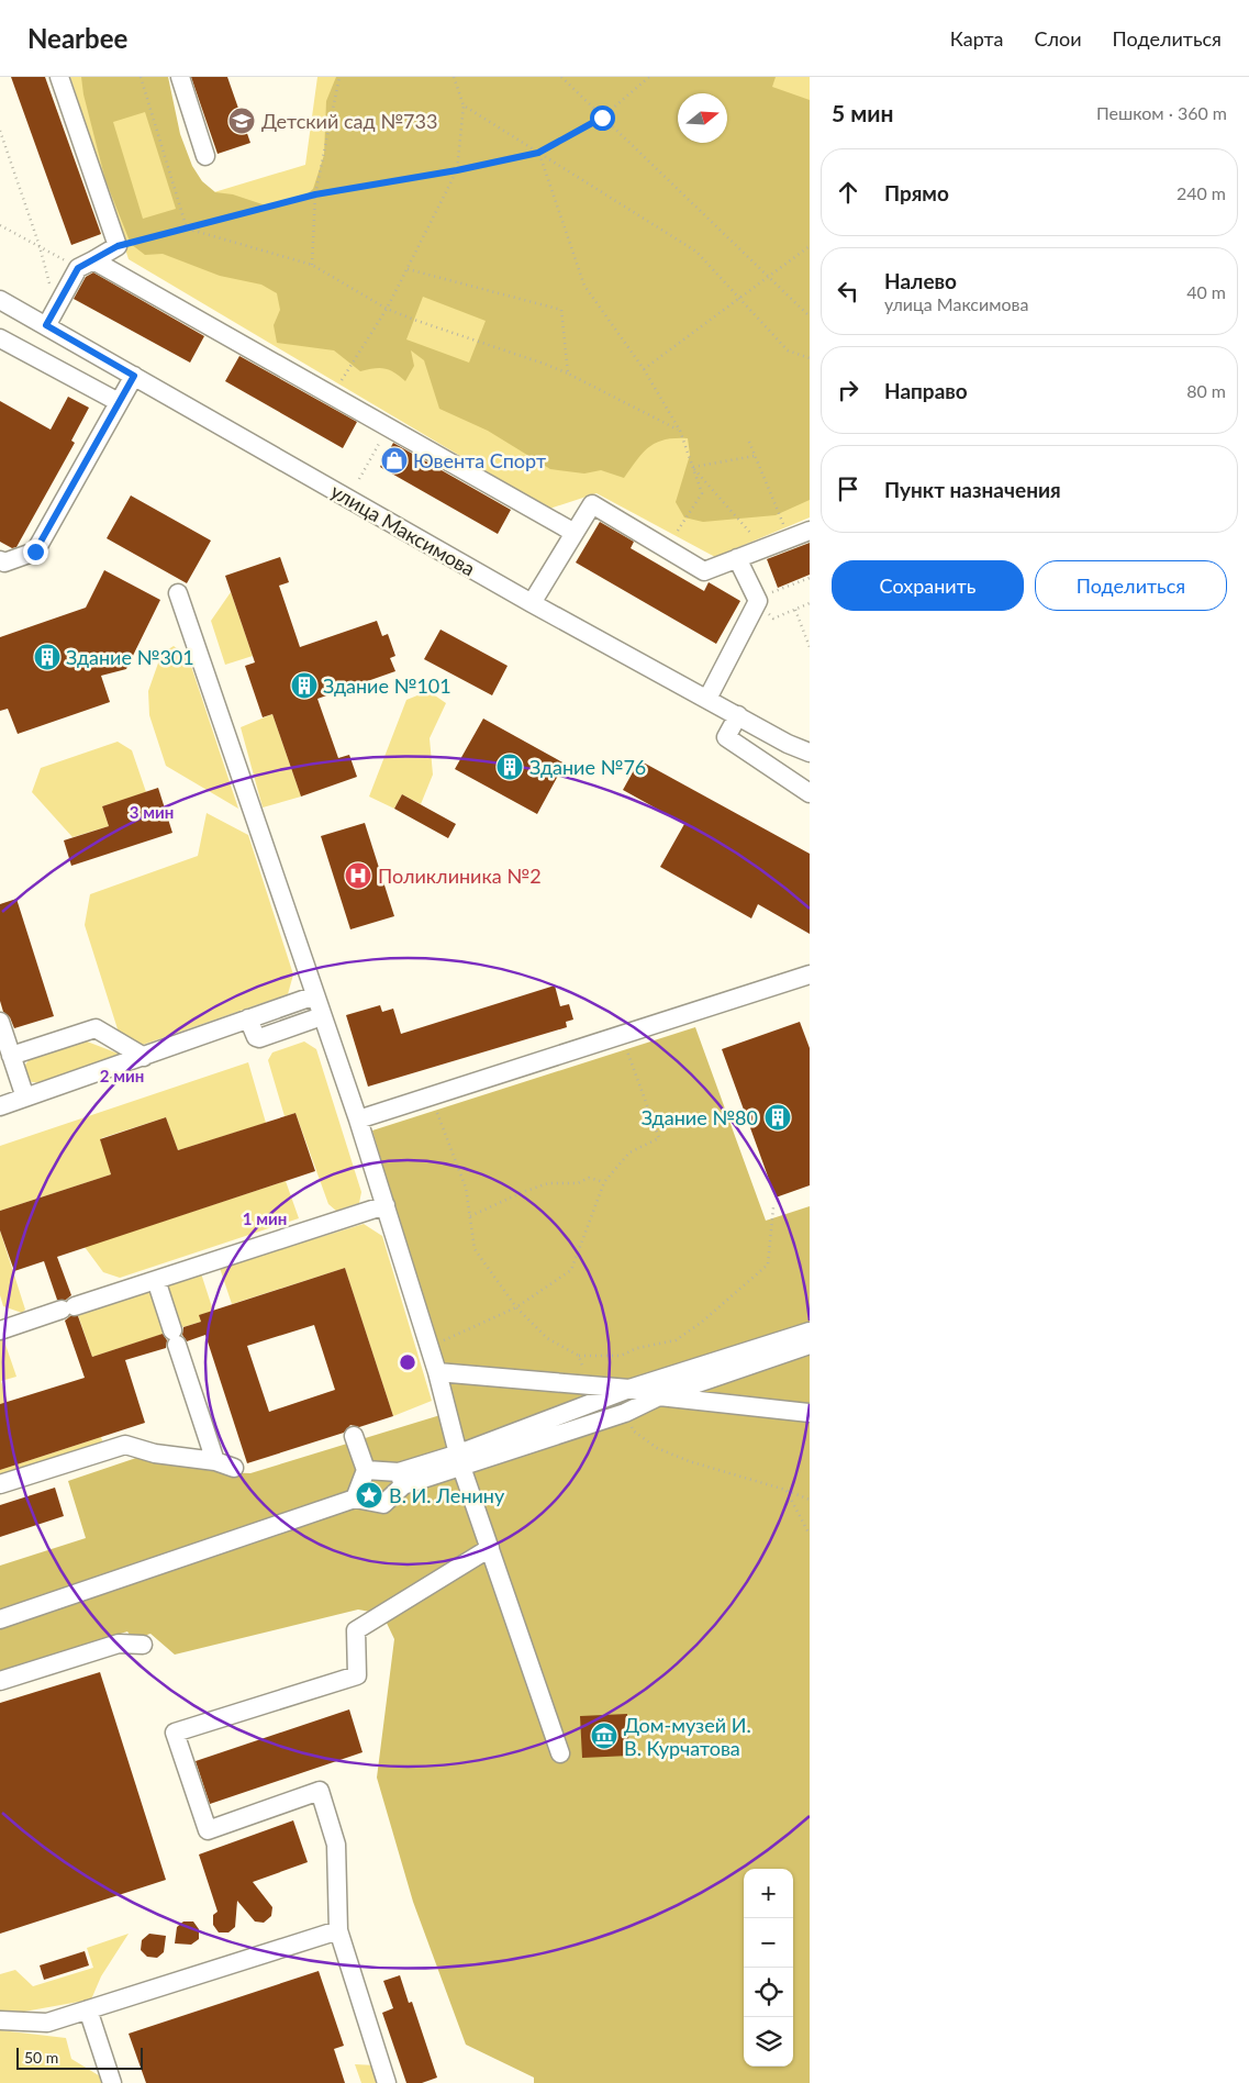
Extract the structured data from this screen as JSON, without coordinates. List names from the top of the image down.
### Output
{
  "streets": {
    "street": ["улица Максимова"]
  },
  "places": {
    "school or university": ["Детский сад №733"],
    "shop": ["Ювента Спорт"],
    "building": [
      "Здание №301",
      "Здание №101",
      "Здание №76",
      "Здание №80"
    ],
    "hospital": ["Поликлиника №2"],
    "place": ["В. И. Ленину"],
    "museum": ["Дом-музей И. В. Курчатова"]
  },
  "scale_bar": "50 m",
  "north": "right",
  "page": {
    "header": "Nearbee",
    "nav": ["Карта", "Слои", "Поделиться"],
    "heading": ["5 мин", "Пешком · 360 m"],
    "list": [
      ["Прямо", "240 m"],
      ["Налево", "улица Максимова", "40 m"],
      ["Направо", "80 m"],
      "Пункт назначения"
    ],
    "buttons": ["Сохранить", "Поделиться"],
    "map_buttons": ["+", "−"],
    "scale": "50 m"
  },
  "rings": ["3 мин", "2 мин", "1 мин"]
}
